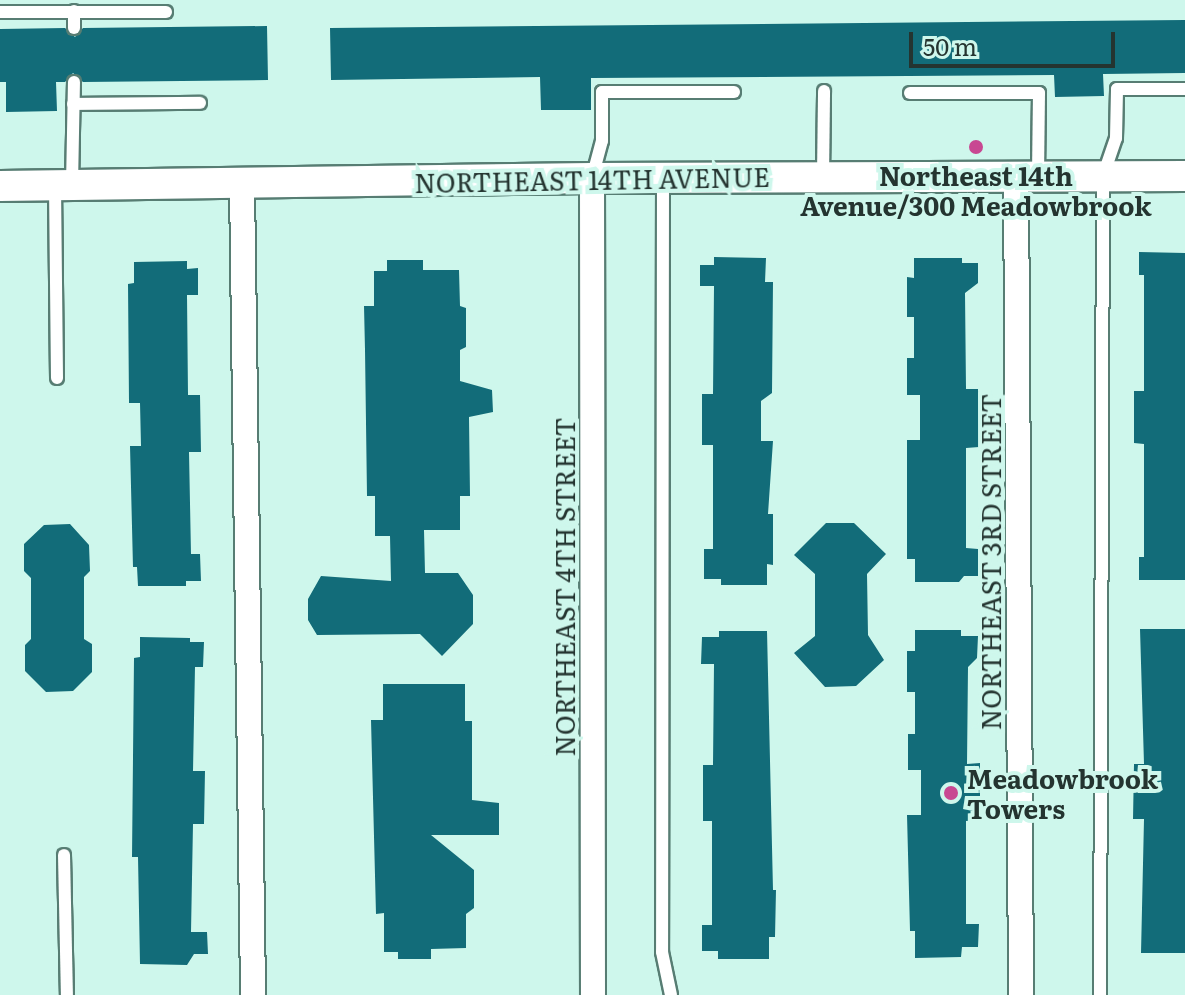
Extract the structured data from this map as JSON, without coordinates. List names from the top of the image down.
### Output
{
  "streets": {
    "street": ["NORTHEAST 14TH AVENUE", "NORTHEAST 3RD STREET", "NORTHEAST 4TH STREET"]
  },
  "crossings": [
    ["NORTHEAST 14TH AVENUE", "NORTHEAST 3RD STREET"],
    ["NORTHEAST 14TH AVENUE", "NORTHEAST 4TH STREET"]
  ],
  "places": ["Northeast 14th Avenue/300 Meadowbrook", "Meadowbrook Towers"],
  "scale_bar": "50 m"
}
